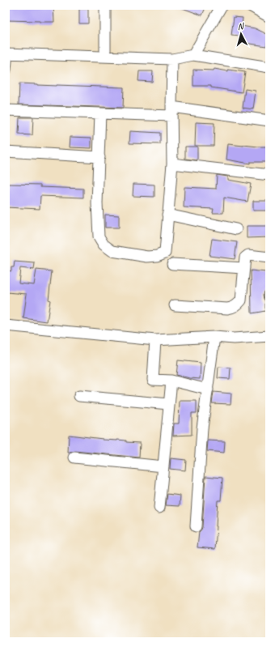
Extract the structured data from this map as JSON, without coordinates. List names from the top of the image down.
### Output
{
  "north": "top"
}
